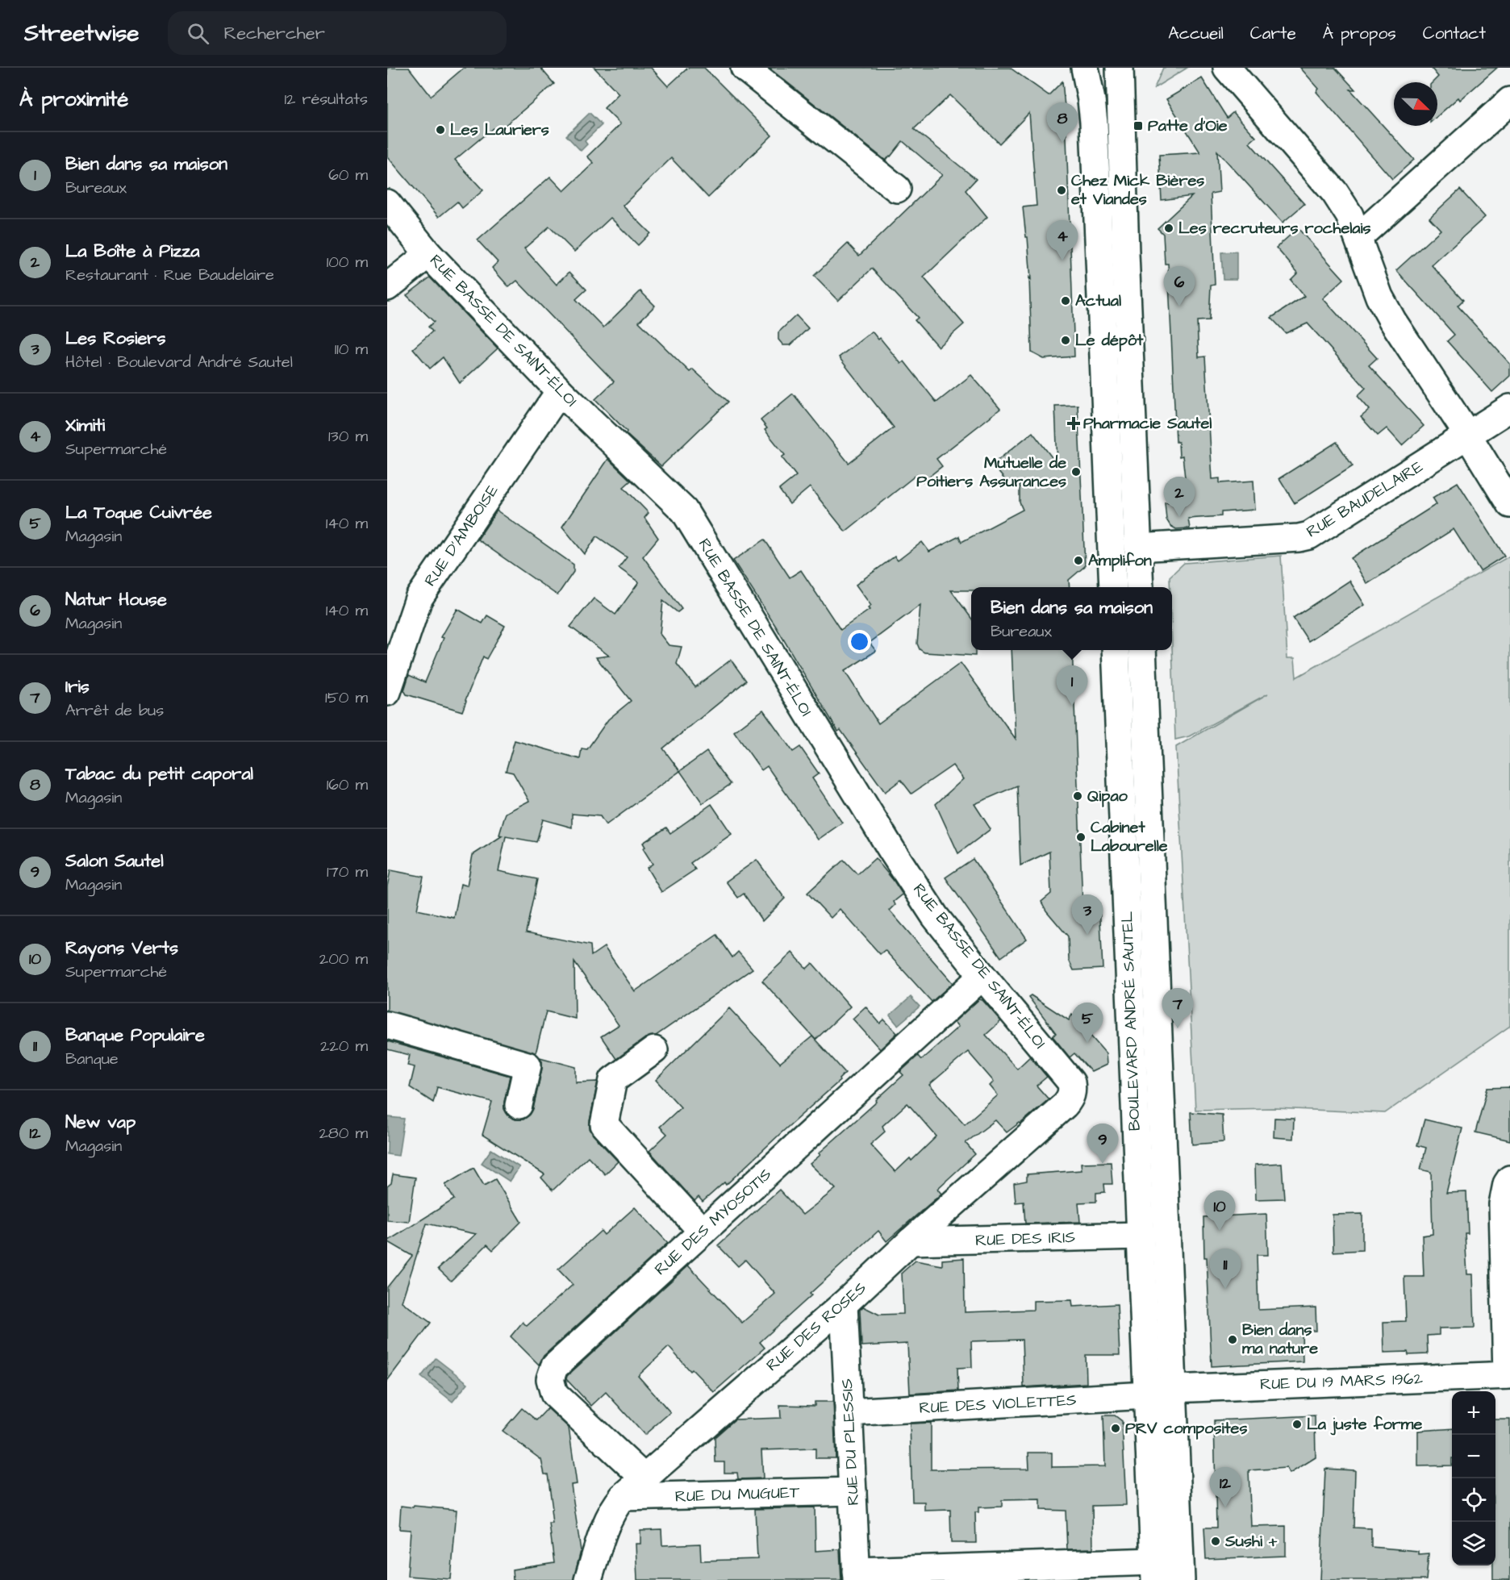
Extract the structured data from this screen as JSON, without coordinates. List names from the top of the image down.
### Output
{
  "streets": {
    "street": [
      "RUE BASSE DE SAINT-ÉLOI",
      "RUE BAUDELAIRE",
      "RUE D'AMBOISE",
      "BOULEVARD ANDRÉ SAUTEL",
      "RUE DES MYOSOTIS",
      "RUE DES IRIS",
      "RUE DES ROSES",
      "RUE DU 19 MARS 1962",
      "RUE DES VIOLETTES",
      "RUE DU PLESSIS",
      "RUE DU MUGUET"
    ]
  },
  "crossings": [
    ["RUE BASSE DE SAINT-ÉLOI", "RUE D'AMBOISE"],
    ["RUE BASSE DE SAINT-ÉLOI", "RUE DES MYOSOTIS"],
    ["RUE BASSE DE SAINT-ÉLOI", "RUE DES ROSES"],
    ["BOULEVARD ANDRÉ SAUTEL", "RUE DES IRIS"],
    ["BOULEVARD ANDRÉ SAUTEL", "RUE DU 19 MARS 1962"],
    ["BOULEVARD ANDRÉ SAUTEL", "RUE DES VIOLETTES"],
    ["RUE DES MYOSOTIS", "RUE DES ROSES"],
    ["RUE DES IRIS", "RUE DES ROSES"],
    ["RUE DES ROSES", "RUE DU PLESSIS"],
    ["RUE DES ROSES", "RUE DU MUGUET"],
    ["RUE DES VIOLETTES", "RUE DU PLESSIS"],
    ["RUE DU PLESSIS", "RUE DU MUGUET"]
  ],
  "places": {
    "transit": ["Patte d'Oie"],
    "other": [
      "Les Lauriers",
      "Chez Mick Bières et Viandes",
      "Les recruteurs rochelais",
      "Actual",
      "Le dépôt",
      "Mutuelle de Poitiers Assurances",
      "Amplifon",
      "Qipao",
      "Cabinet Labourelle",
      "Bien dans ma nature",
      "La juste forme",
      "PRV composites",
      "Sushi +"
    ],
    "health": ["Pharmacie Sautel"]
  },
  "north": "bottom right",
  "page": {
    "header": "Streetwise",
    "search": "Rechercher",
    "nav": [
      "Accueil",
      "Carte",
      "À propos",
      "Contact"
    ],
    "heading": ["À proximité", "12 résultats"],
    "pins": [
      "8",
      "4",
      "6",
      "2",
      "1",
      "3",
      "7",
      "5",
      "9",
      "10",
      "11",
      "12"
    ],
    "list": [
      {
        "mark": "1",
        "name": "Bien dans sa maison",
        "note": "Bureaux",
        "value": "60 m"
      },
      {
        "mark": "2",
        "name": "La Boîte à Pizza",
        "note": "Restaurant · Rue Baudelaire",
        "value": "100 m"
      },
      {
        "mark": "3",
        "name": "Les Rosiers",
        "note": "Hôtel · Boulevard André Sautel",
        "value": "110 m"
      },
      {
        "mark": "4",
        "name": "Ximiti",
        "note": "Supermarché",
        "value": "130 m"
      },
      {
        "mark": "5",
        "name": "La Toque Cuivrée",
        "note": "Magasin",
        "value": "140 m"
      },
      {
        "mark": "6",
        "name": "Natur House",
        "note": "Magasin",
        "value": "140 m"
      },
      {
        "mark": "7",
        "name": "Iris",
        "note": "Arrêt de bus",
        "value": "150 m"
      },
      {
        "mark": "8",
        "name": "Tabac du petit caporal",
        "note": "Magasin",
        "value": "160 m"
      },
      {
        "mark": "9",
        "name": "Salon Sautel",
        "note": "Magasin",
        "value": "170 m"
      },
      {
        "mark": "10",
        "name": "Rayons Verts",
        "note": "Supermarché",
        "value": "200 m"
      },
      {
        "mark": "11",
        "name": "Banque Populaire",
        "note": "Banque",
        "value": "220 m"
      },
      {
        "mark": "12",
        "name": "New vap",
        "note": "Magasin",
        "value": "280 m"
      }
    ],
    "popup": ["Bien dans sa maison", "Bureaux"],
    "map_buttons": ["+", "−"]
  }
}
